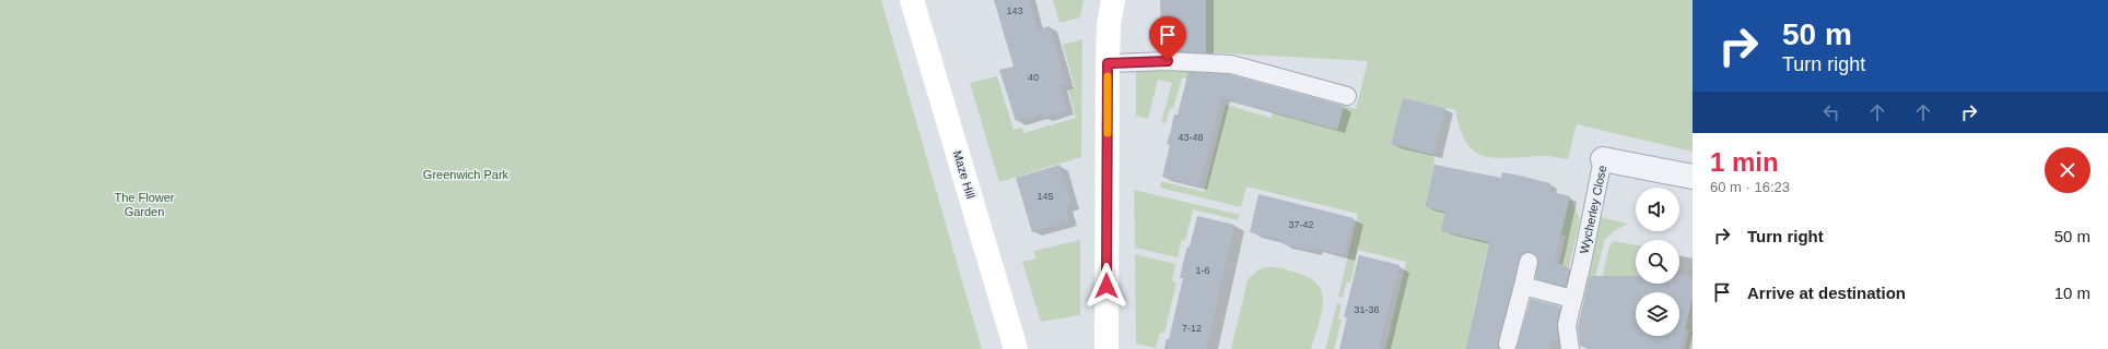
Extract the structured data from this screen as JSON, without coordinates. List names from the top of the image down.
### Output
{
  "streets": {
    "street": ["Maze Hill", "Wycherley Close"]
  },
  "parks": ["Greenwich Park", "The Flower Garden"],
  "house_numbers": [
    "143",
    "40",
    "43-48",
    "145",
    "37-42",
    "1-6",
    "31-36",
    "7-12"
  ],
  "page": {
    "turn": ["50 m", "Turn right"],
    "heading": ["1 min", "60 m · 16:23"],
    "list": [
      {
        "name": "Turn right",
        "value": "50 m"
      },
      {
        "name": "Arrive at destination",
        "value": "10 m"
      }
    ]
  }
}
